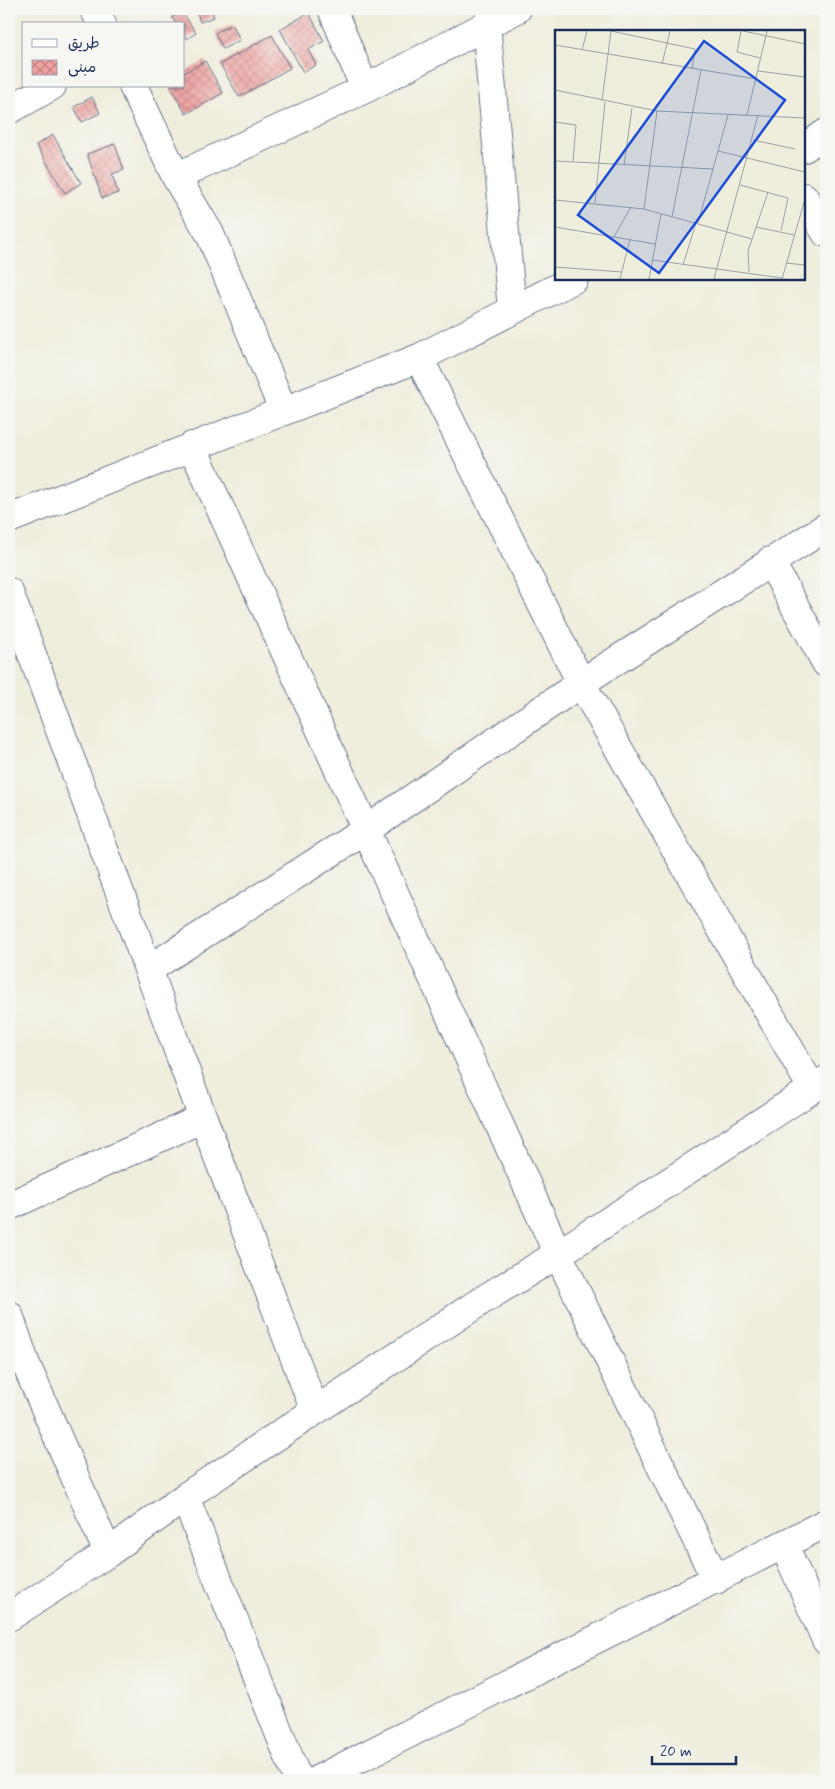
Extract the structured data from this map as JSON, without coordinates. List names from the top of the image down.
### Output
{
  "legend": ["طريق", "مبنى"],
  "scale_bar": "20 m"
}
